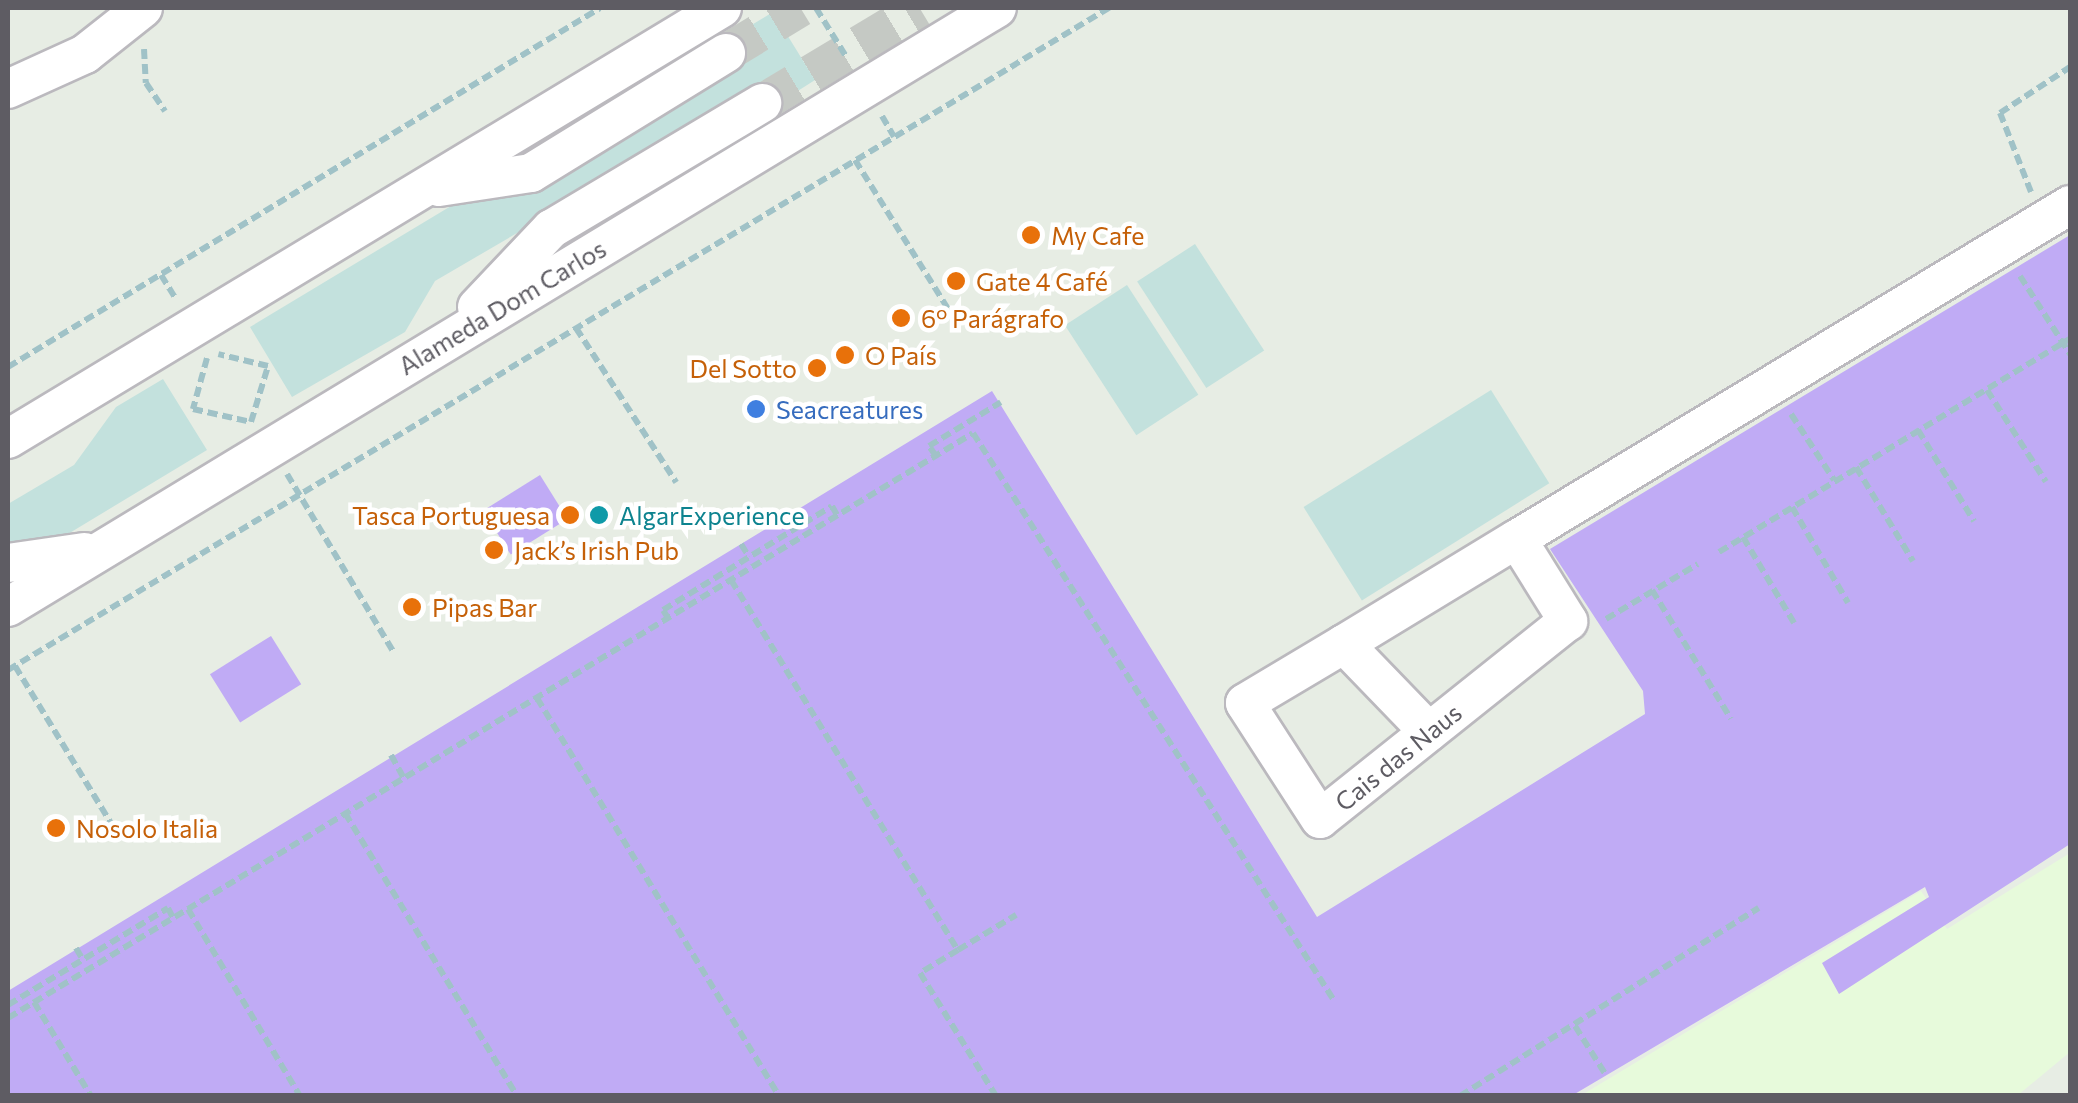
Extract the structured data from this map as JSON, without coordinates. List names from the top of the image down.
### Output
{
  "streets": {
    "street": ["Alameda Dom Carlos", "Cais das Naus"]
  },
  "places": [
    "My Cafe",
    "Gate 4 Café",
    "6º Parágrafo",
    "O País",
    "Del Sotto",
    "Seacreatures",
    "Tasca Portuguesa",
    "AlgarExperience",
    "Jack’s Irish Pub",
    "Pipas Bar",
    "Nosolo Italia"
  ]
}
